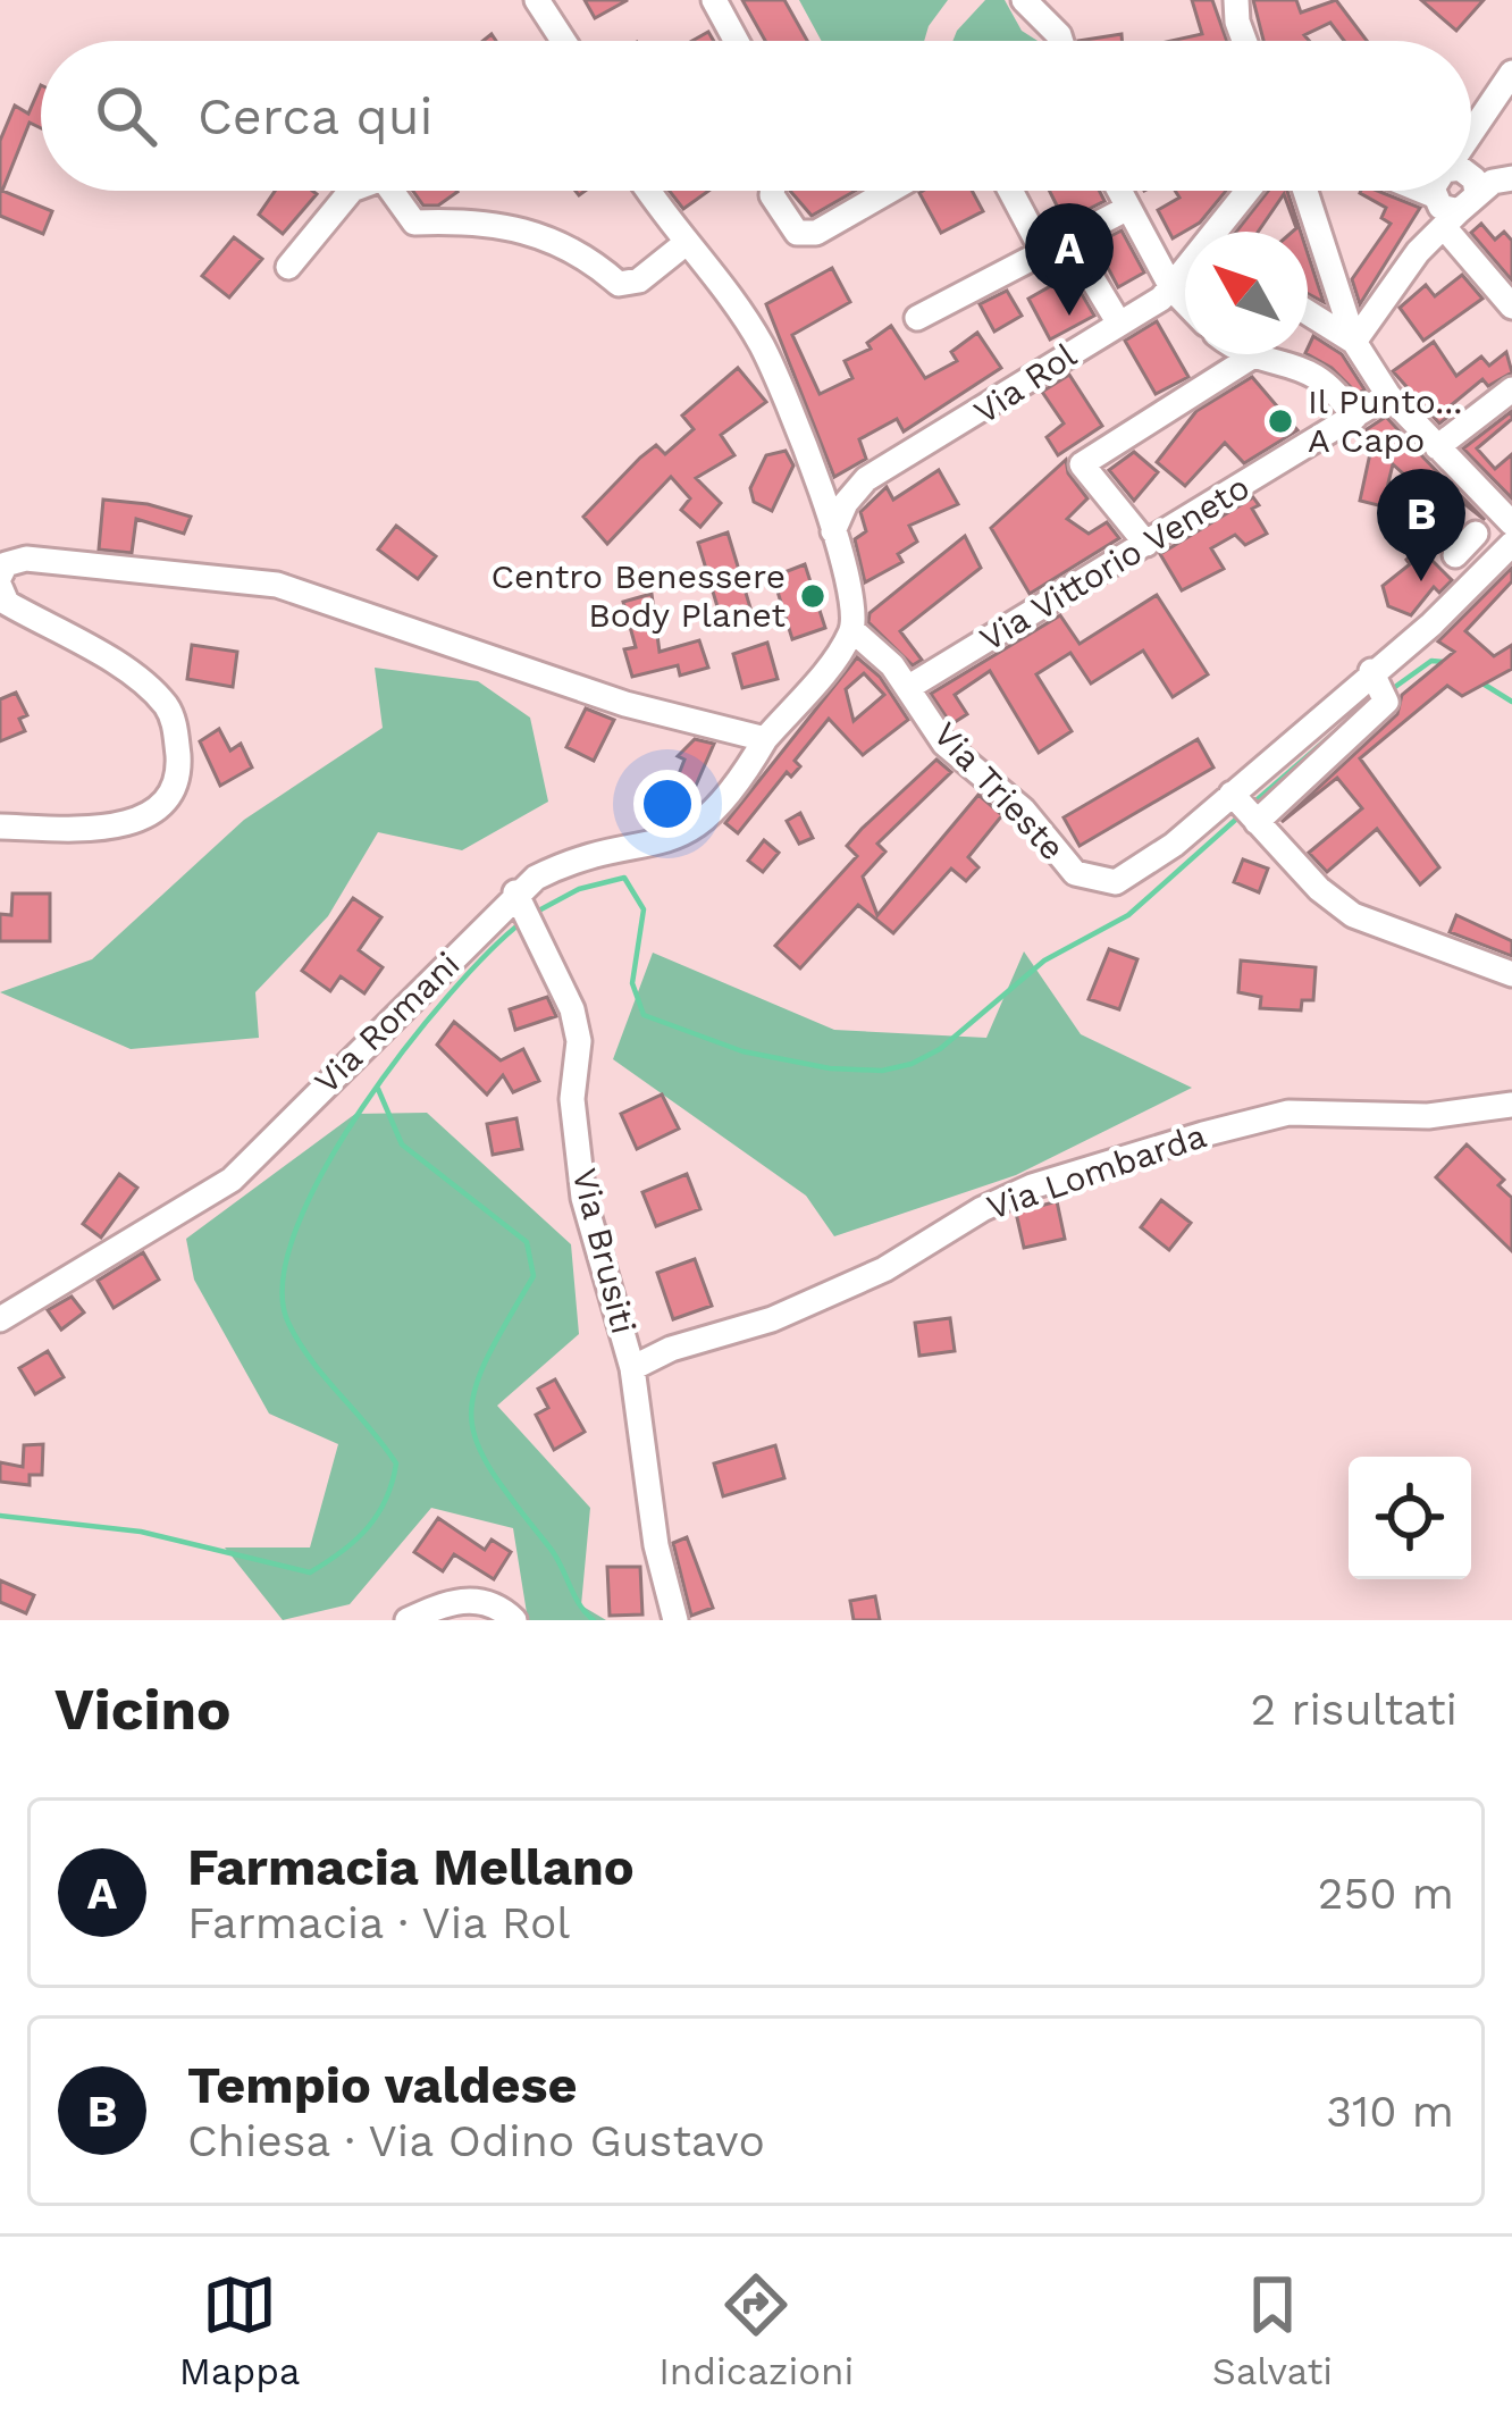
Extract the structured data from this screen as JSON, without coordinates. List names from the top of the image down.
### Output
{
  "streets": {
    "street": [
      "Via Rol",
      "Via Vittorio Veneto",
      "Via Trieste",
      "Via Romani",
      "Via Lombarda",
      "Via Brusiti"
    ]
  },
  "crossings": [
    ["Via Vittorio Veneto", "Via Trieste"],
    ["Via Trieste", "Via Romani"],
    ["Via Romani", "Via Brusiti"],
    ["Via Lombarda", "Via Brusiti"]
  ],
  "places": ["Il Punto... A Capo", "Centro Benessere Body Planet"],
  "north": "top left",
  "page": {
    "search": "Cerca qui",
    "pins": ["A", "B"],
    "heading": ["Vicino", "2 risultati"],
    "list": [
      {
        "mark": "A",
        "name": "Farmacia Mellano",
        "note": "Farmacia · Via Rol",
        "value": "250 m"
      },
      {
        "mark": "B",
        "name": "Tempio valdese",
        "note": "Chiesa · Via Odino Gustavo",
        "value": "310 m"
      }
    ],
    "nav": ["Mappa", "Indicazioni", "Salvati"]
  }
}
